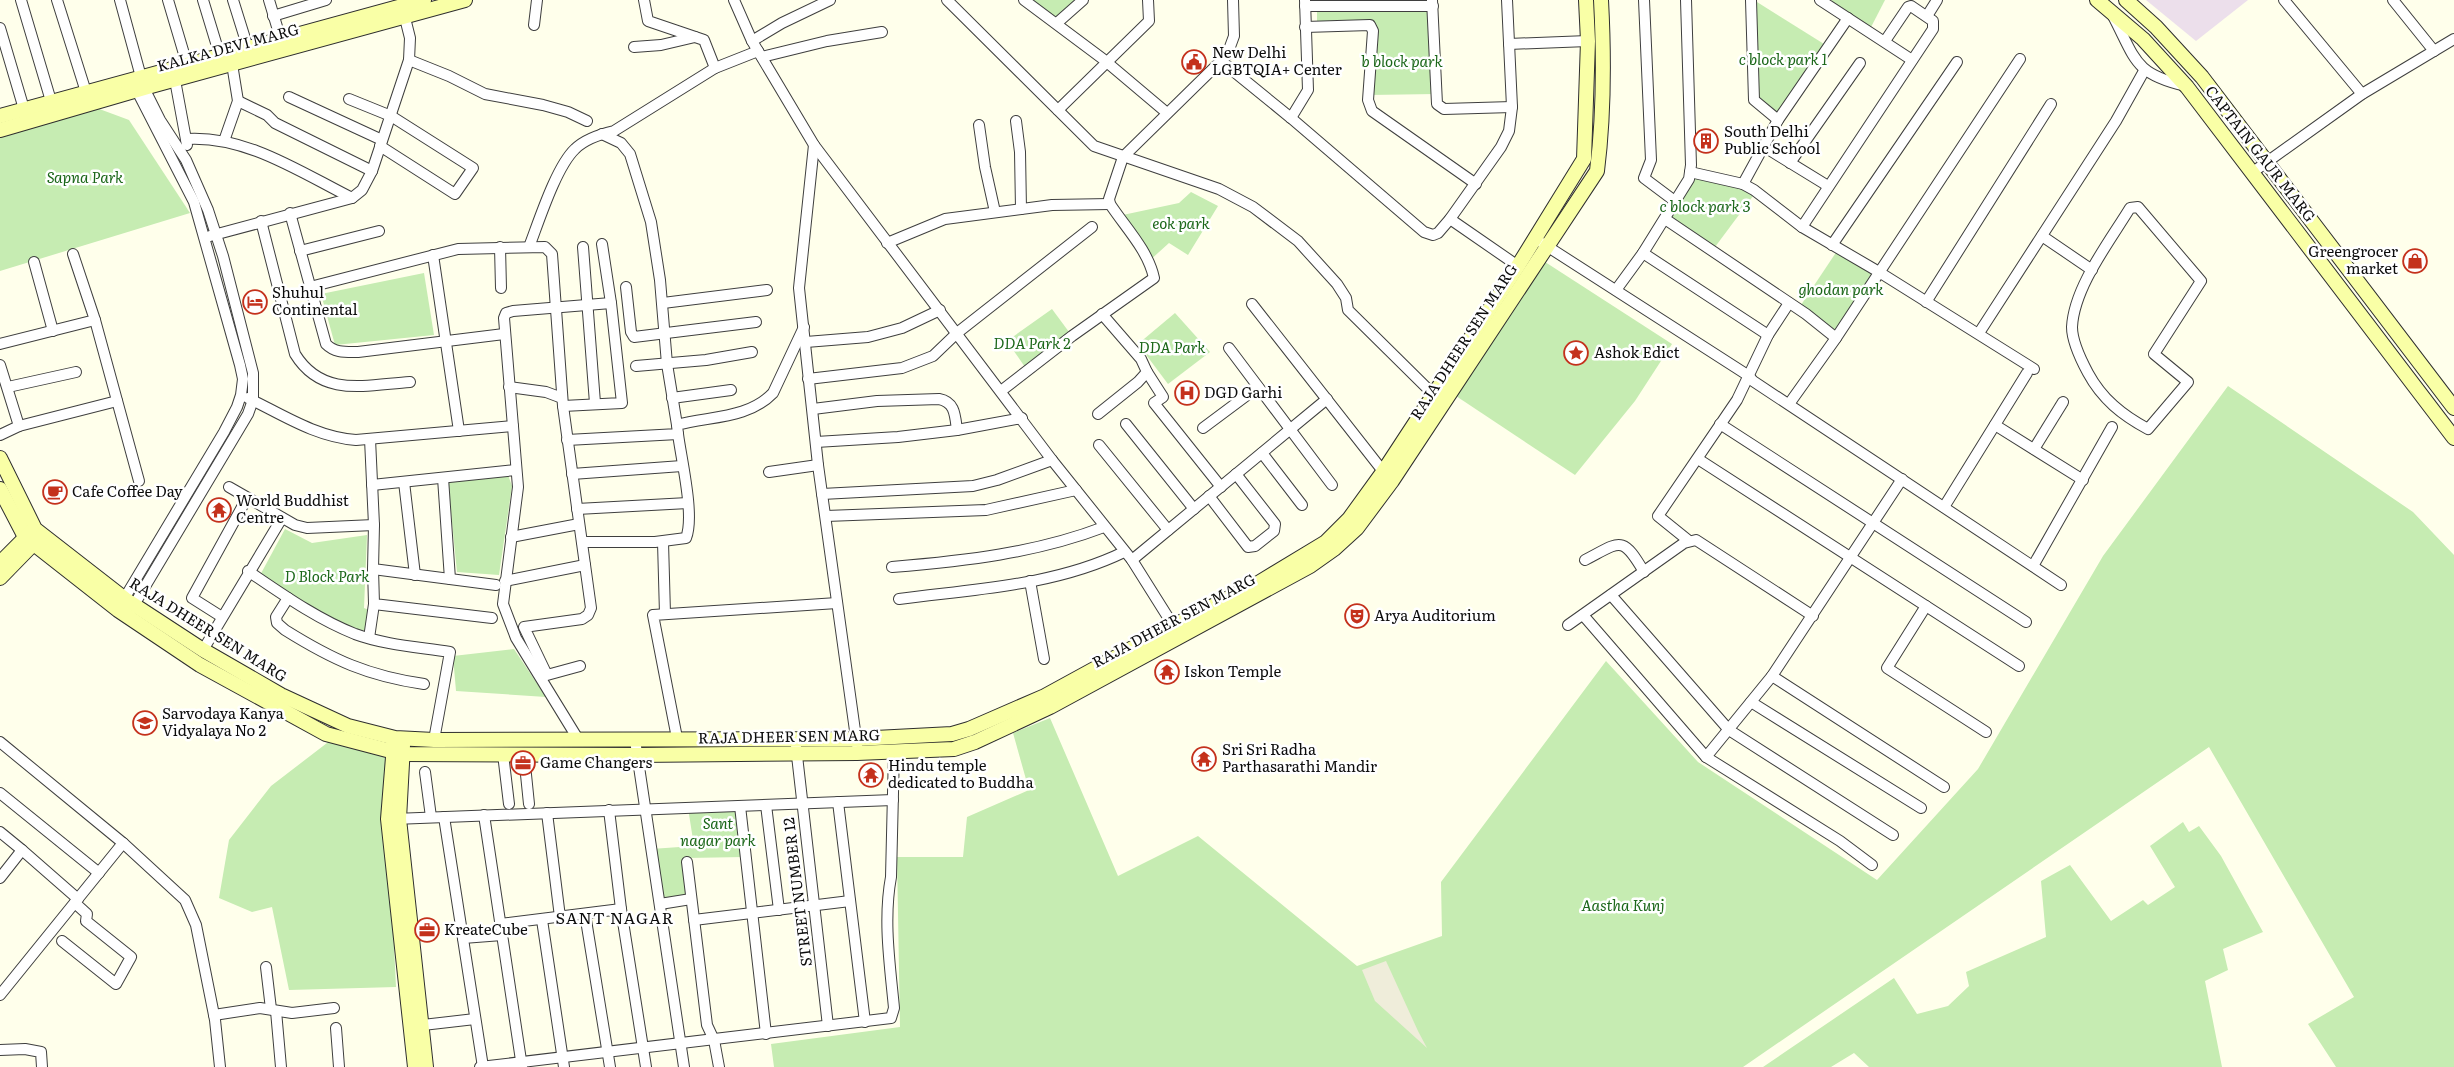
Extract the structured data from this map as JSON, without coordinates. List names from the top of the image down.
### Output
{
  "streets": {
    "street": [
      "KALKA DEVI MARG",
      "CAPTAIN GAUR MARG",
      "RAJA DHEER SEN MARG",
      "STREET NUMBER 12"
    ]
  },
  "crossings": [
    ["RAJA DHEER SEN MARG", "STREET NUMBER 12"]
  ],
  "districts": ["SANT NAGAR"],
  "parks": [
    "c block park 1",
    "b block park",
    "Sapna Park",
    "c block park 3",
    "eok park",
    "ghodan park",
    "DDA Park 2",
    "DDA Park",
    "D Block Park",
    "Sant nagar park",
    "Aastha Kunj"
  ],
  "places": {
    "public building": ["New Delhi LGBTQIA+ Center"],
    "building": ["South Delhi Public School"],
    "shop": ["Greengrocer market"],
    "hotel": ["Shuhul Continental"],
    "place": ["Ashok Edict"],
    "hospital": ["DGD Garhi"],
    "cafe": ["Cafe Coffee Day"],
    "temple": [
      "World Buddhist Centre",
      "Iskon Temple",
      "Sri Sri Radha Parthasarathi Mandir",
      "Hindu temple dedicated to Buddha"
    ],
    "theatre": ["Arya Auditorium"],
    "school or university": ["Sarvodaya Kanya Vidyalaya No 2"],
    "office": ["Game Changers", "KreateCube"]
  }
}
